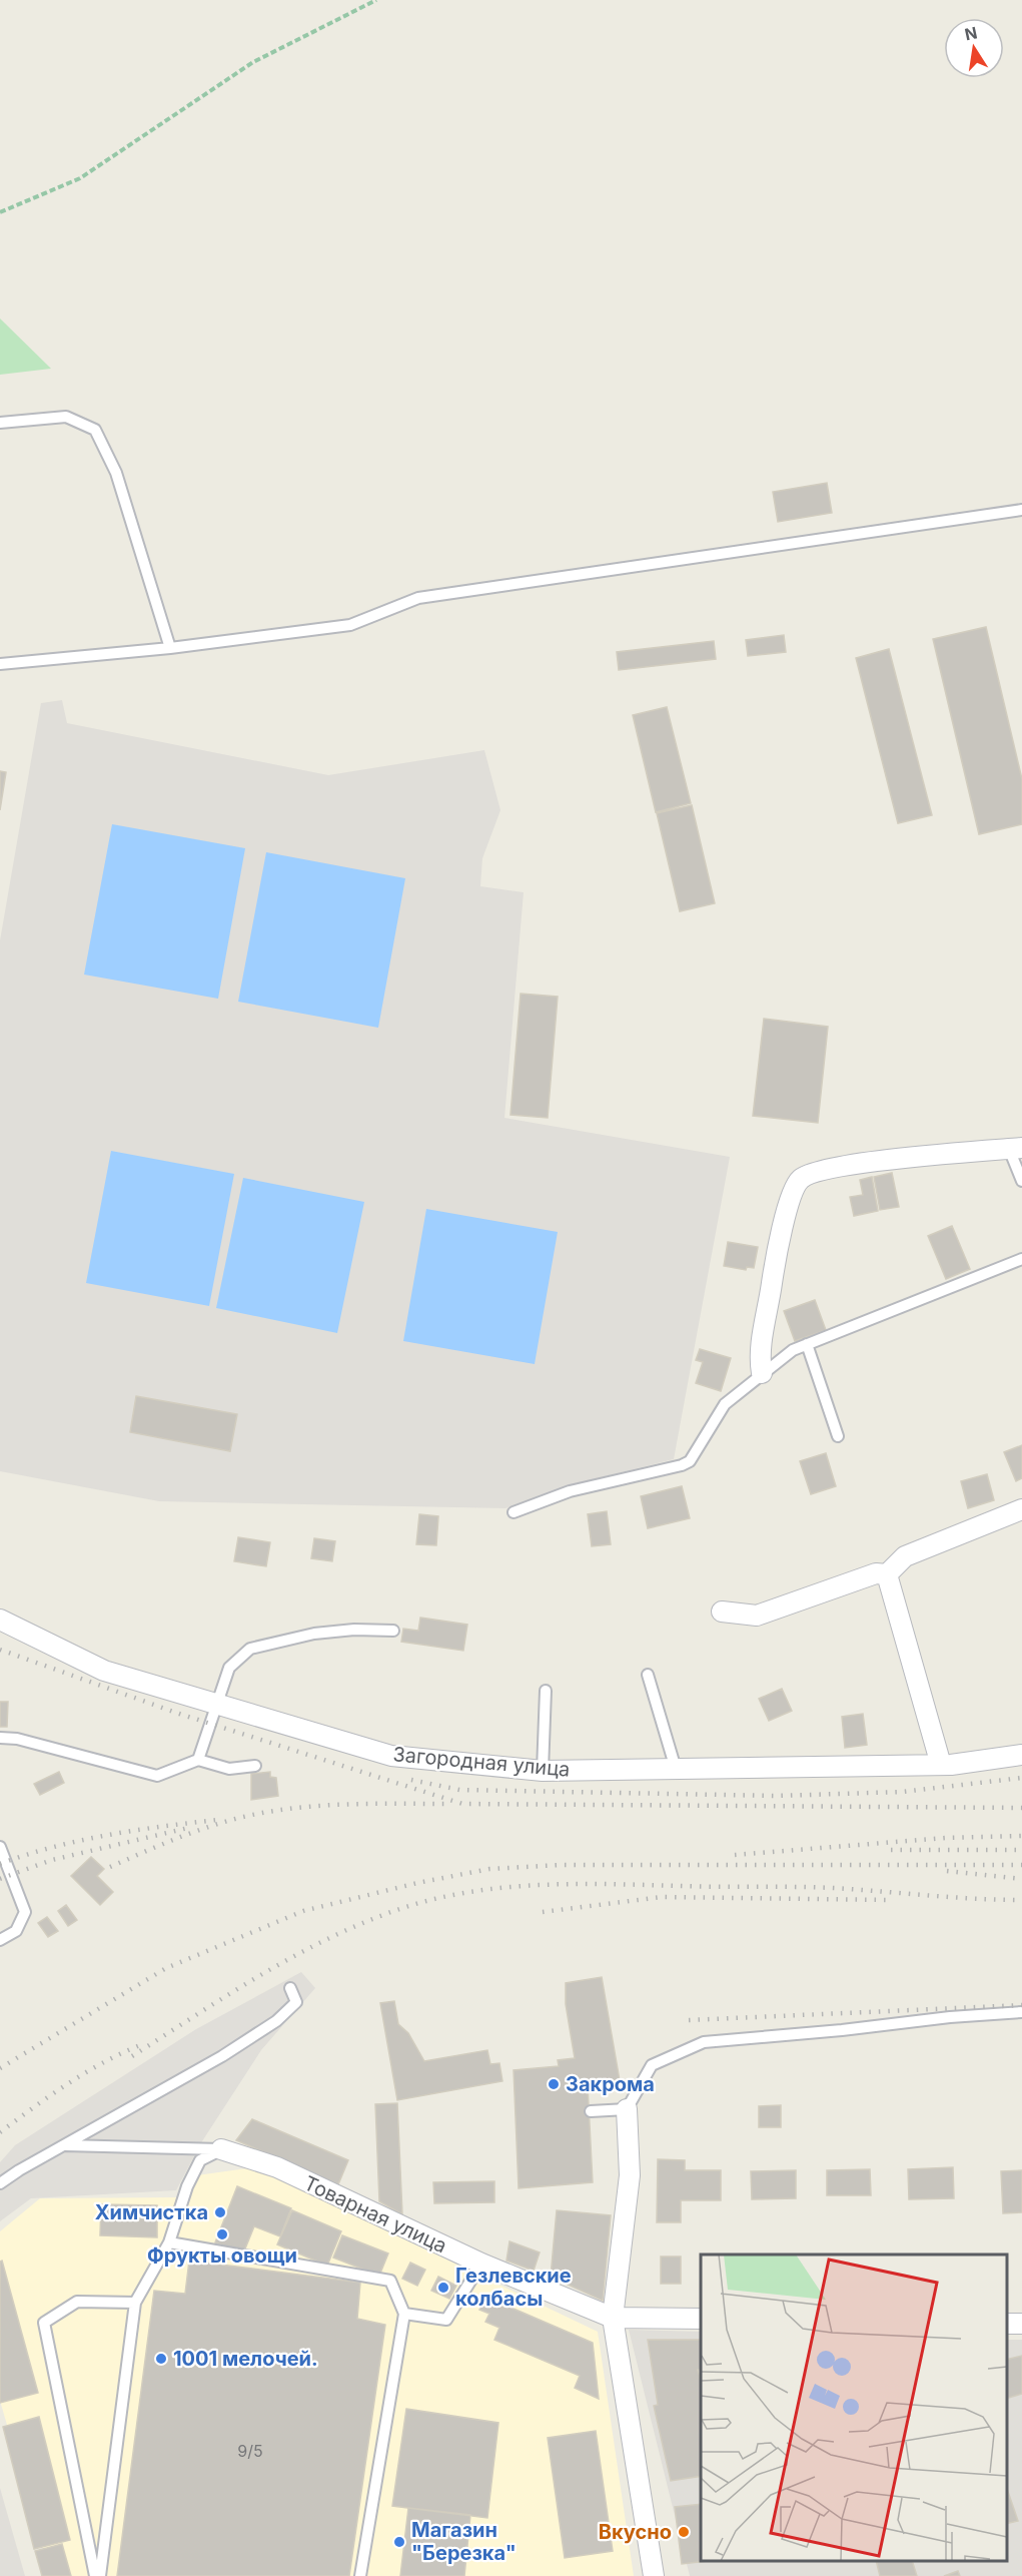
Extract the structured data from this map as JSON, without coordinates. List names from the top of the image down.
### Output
{
  "streets": {
    "street": ["Загородная улица", "Товарная улица"]
  },
  "places": [
    "Закрома",
    "Химчистка",
    "Фрукты овощи",
    "Гезлевские колбасы",
    "1001 мелочей.",
    "Вкусно",
    "Магазин \"Березка\""
  ],
  "house_numbers": ["9/5"],
  "north": "top"
}
